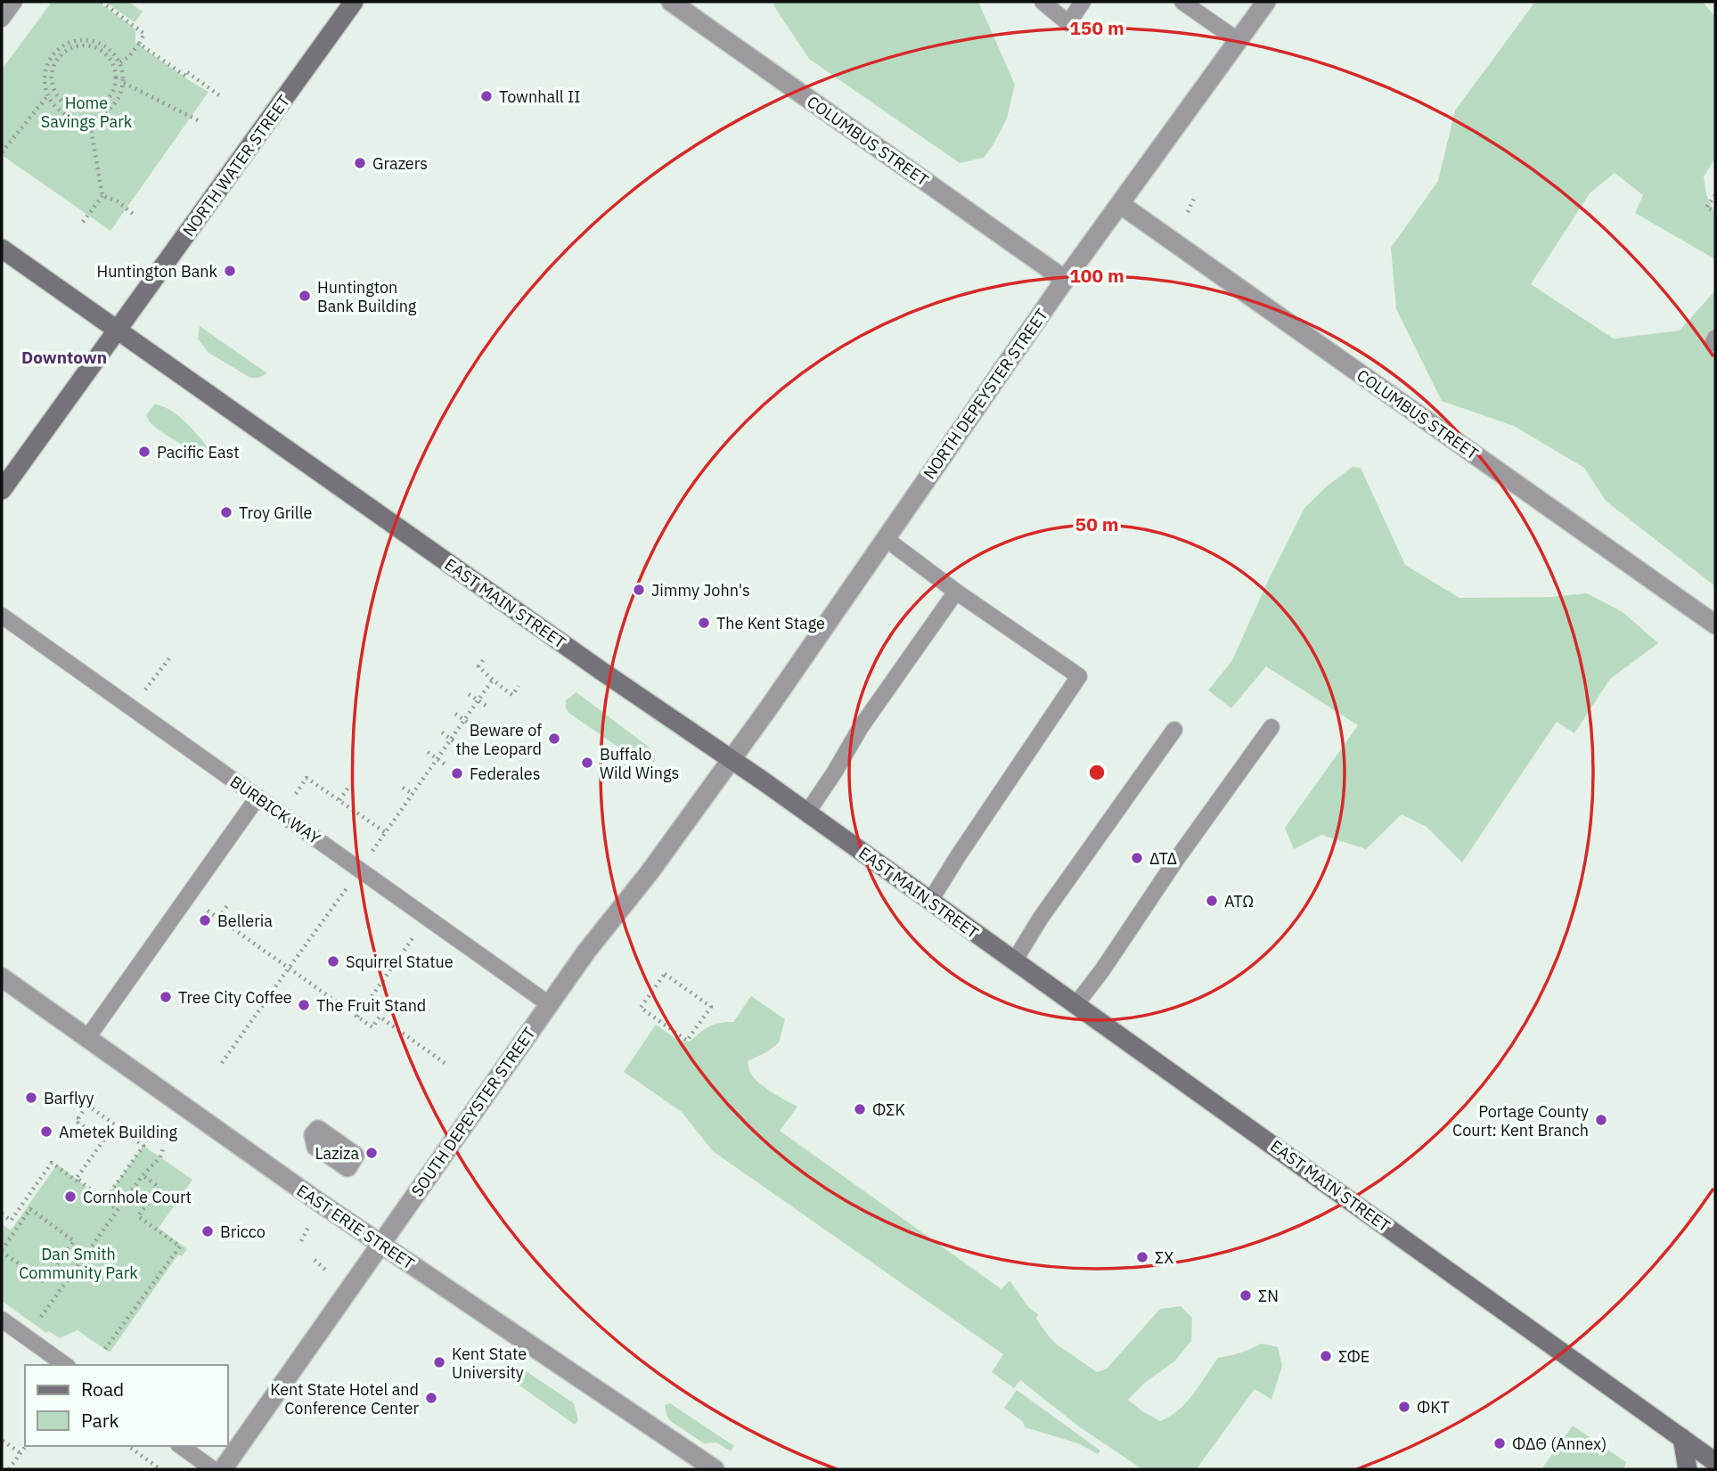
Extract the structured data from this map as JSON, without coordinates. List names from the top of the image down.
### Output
{
  "streets": {
    "main road": ["NORTH WATER STREET", "EAST MAIN STREET"],
    "street": [
      "COLUMBUS STREET",
      "NORTH DEPEYSTER STREET",
      "SOUTH DEPEYSTER STREET",
      "EAST ERIE STREET"
    ],
    "lane": ["BURBICK WAY"]
  },
  "crossings": [
    ["COLUMBUS STREET", "NORTH DEPEYSTER STREET"],
    ["NORTH WATER STREET", "EAST MAIN STREET"],
    ["NORTH DEPEYSTER STREET", "EAST MAIN STREET"],
    ["NORTH DEPEYSTER STREET", "SOUTH DEPEYSTER STREET"],
    ["EAST MAIN STREET", "SOUTH DEPEYSTER STREET"],
    ["BURBICK WAY", "SOUTH DEPEYSTER STREET"],
    ["SOUTH DEPEYSTER STREET", "EAST ERIE STREET"]
  ],
  "districts": ["Downtown"],
  "parks": ["Home Savings Park", "Dan Smith Community Park"],
  "places": [
    "Townhall II",
    "Grazers",
    "Huntington Bank",
    "Huntington Bank Building",
    "Pacific East",
    "Troy Grille",
    "Jimmy John's",
    "The Kent Stage",
    "Beware of the Leopard",
    "Buffalo Wild Wings",
    "Federales",
    "ΔΤΔ",
    "ΑΤΩ",
    "Belleria",
    "Squirrel Statue",
    "Tree City Coffee",
    "The Fruit Stand",
    "Barflyy",
    "ΦΣΚ",
    "Portage County Court: Kent Branch",
    "Ametek Building",
    "Laziza",
    "Cornhole Court",
    "Bricco",
    "ΣΧ",
    "ΣΝ",
    "ΣΦΕ",
    "Kent State University",
    "Kent State Hotel and Conference Center",
    "ΦΚΤ",
    "ΦΔΘ (Annex)"
  ],
  "legend": ["Road", "Park"],
  "rings": ["150 m", "100 m", "50 m"]
}
